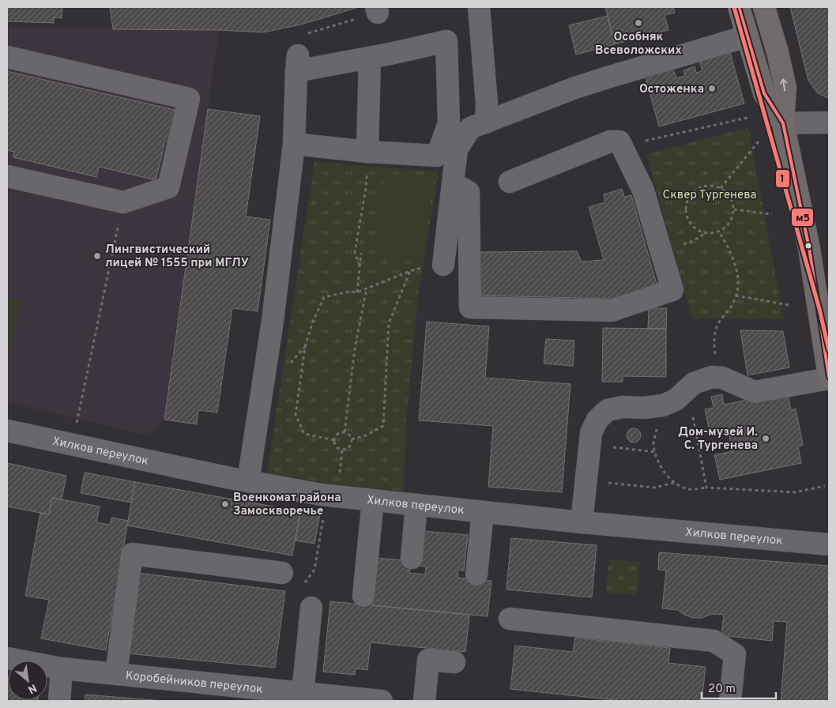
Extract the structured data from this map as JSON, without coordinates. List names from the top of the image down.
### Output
{
  "streets": {
    "street": ["Хилков переулок", "Коробейников переулок"]
  },
  "parks": ["Сквер Тургенева"],
  "places": [
    "Особняк Всеволожских",
    "Остоженка",
    "Лингвистический лицей № 1555 при МГЛУ",
    "Дом-музей И. С. Тургенева",
    "Военкомат района Замоскворечье"
  ],
  "lines": ["transit line 1", "transit line м5"],
  "scale_bar": "20 m",
  "north": "bottom right"
}
